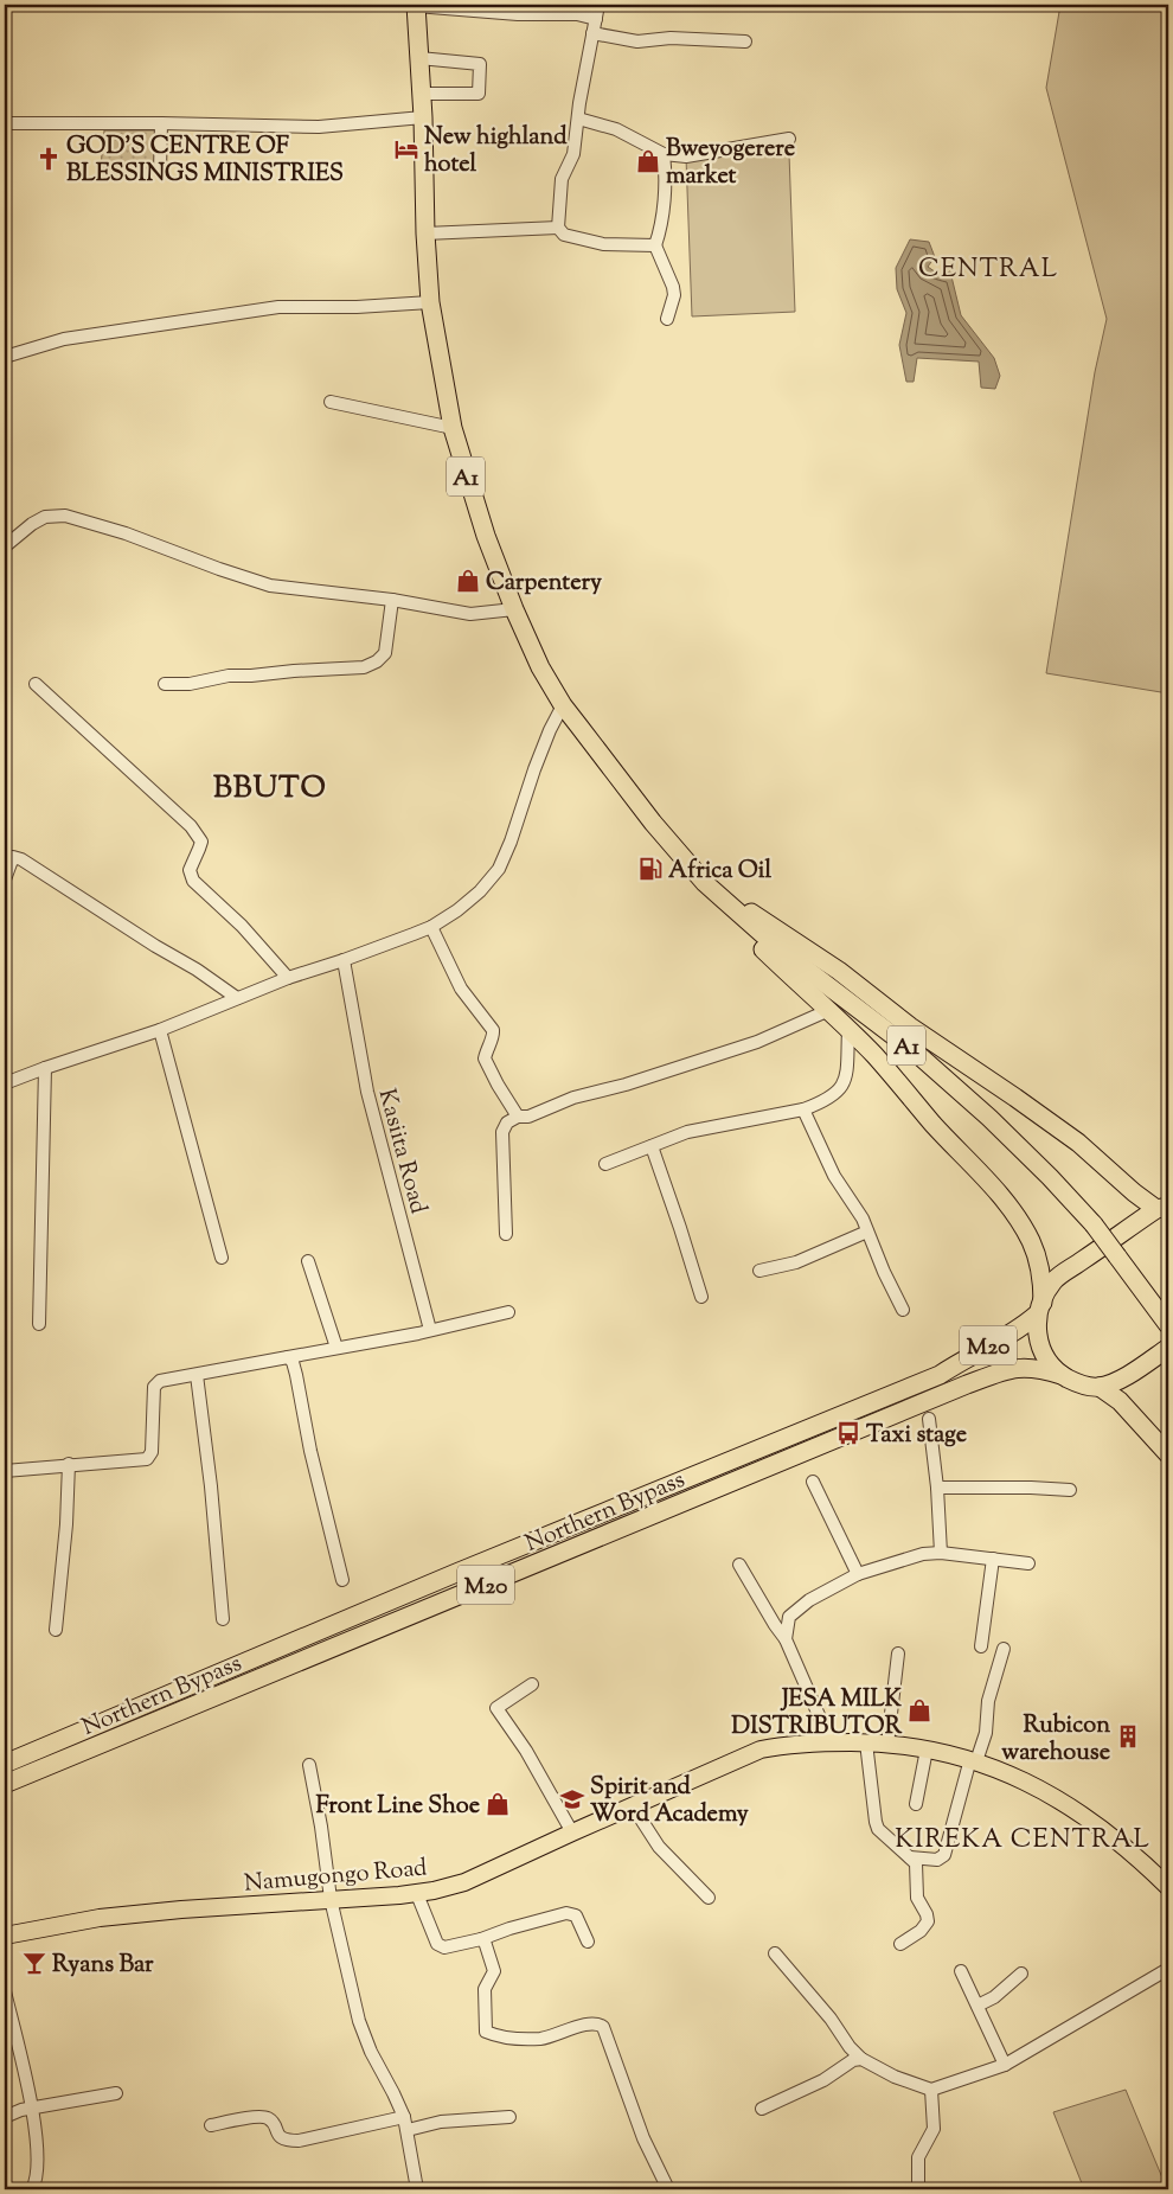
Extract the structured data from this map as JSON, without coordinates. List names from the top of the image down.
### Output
{
  "streets": {
    "highway": ["A1", "M20", "Northern Bypass"],
    "main road": ["Namugongo Road"],
    "street": ["Kasiita Road"]
  },
  "districts": ["CENTRAL", "BBUTO", "KIREKA CENTRAL"],
  "places": {
    "hotel": ["New highland hotel"],
    "church": ["GOD'S CENTRE OF BLESSINGS MINISTRIES"],
    "shop": [
      "Bweyogerere market",
      "Carpentery",
      "JESA MILK DISTRIBUTOR",
      "Front Line Shoe"
    ],
    "fuel station": ["Africa Oil"],
    "bus stop": ["Taxi stage"],
    "building": ["Rubicon warehouse"],
    "school or university": ["Spirit and Word Academy"],
    "bar": ["Ryans Bar"]
  }
}
